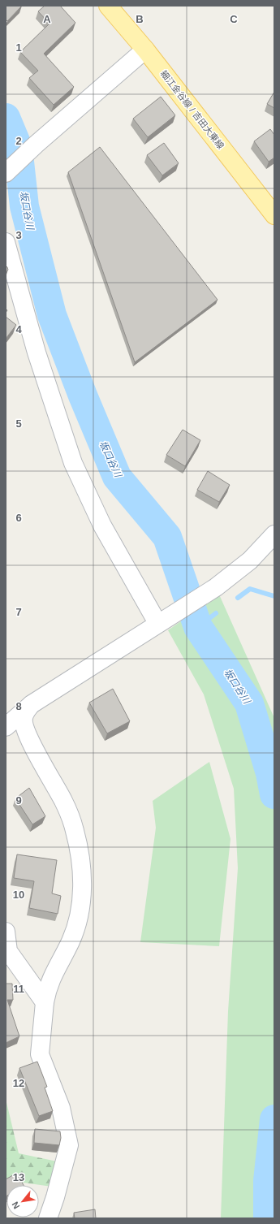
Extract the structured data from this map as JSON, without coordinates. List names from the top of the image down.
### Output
{
  "streets": {
    "main road": ["細江金谷線 / 吉田大東線"]
  },
  "water": ["坂口谷川"],
  "north": "bottom left",
  "grid": {
    "columns": ["A", "B", "C"],
    "rows": [
      "1",
      "2",
      "3",
      "4",
      "5",
      "6",
      "7",
      "8",
      "9",
      "10",
      "11",
      "12",
      "13"
    ]
  }
}
